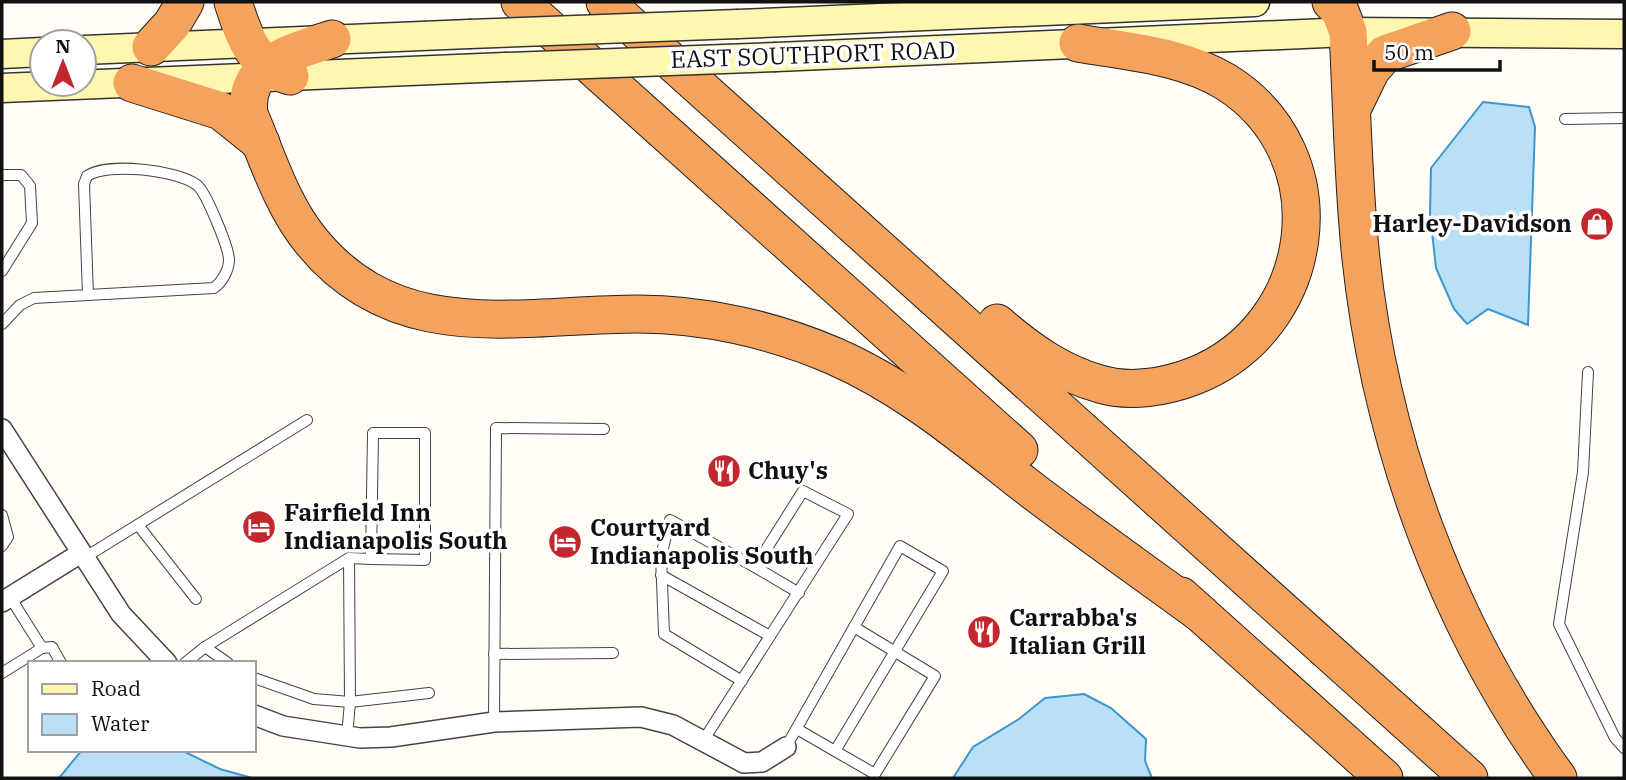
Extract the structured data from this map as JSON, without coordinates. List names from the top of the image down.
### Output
{
  "streets": {
    "main road": ["EAST SOUTHPORT ROAD"]
  },
  "places": {
    "shop": ["Harley-Davidson"],
    "restaurant": ["Chuy's", "Carrabba's Italian Grill"],
    "hotel": ["Fairfield Inn Indianapolis South", "Courtyard Indianapolis South"]
  },
  "legend": ["Road", "Water"],
  "scale_bar": "50 m",
  "north": "top"
}
